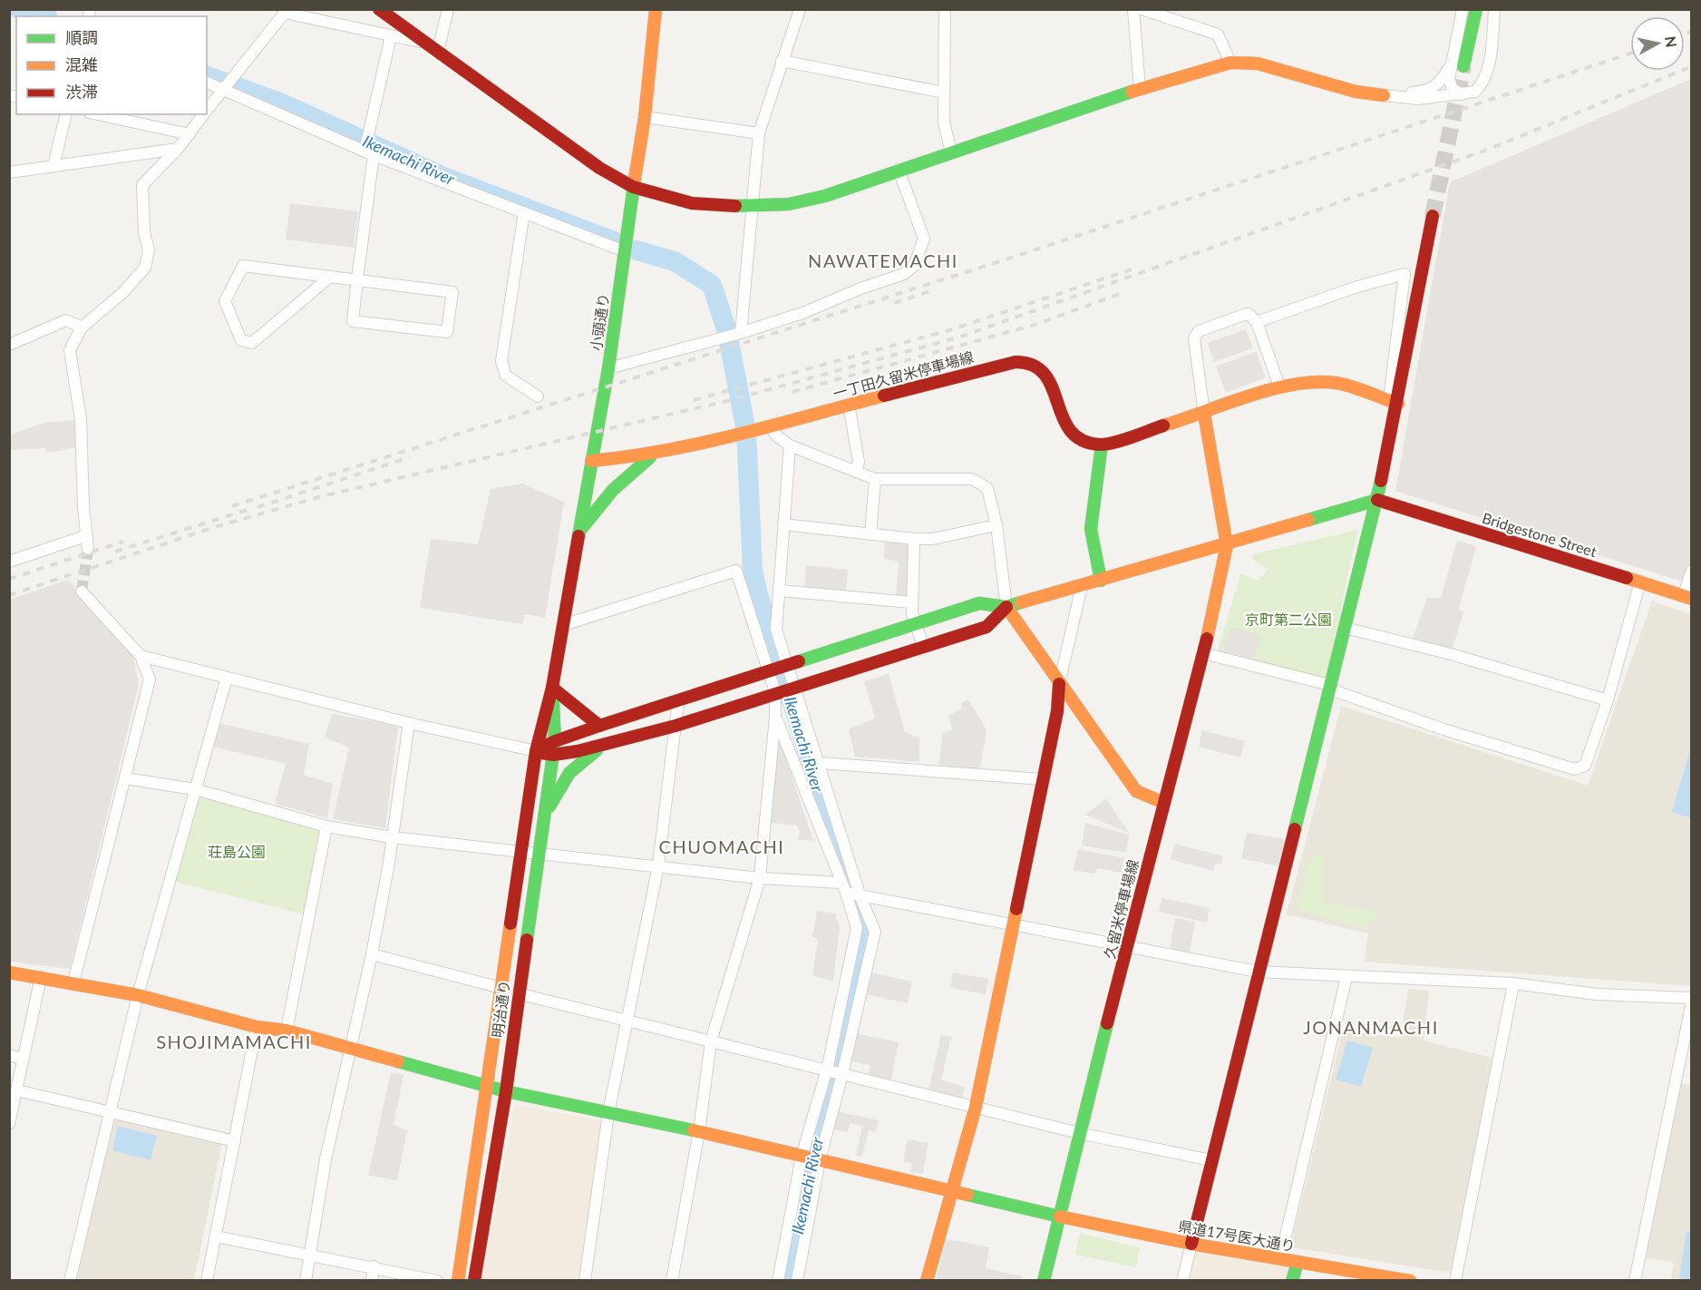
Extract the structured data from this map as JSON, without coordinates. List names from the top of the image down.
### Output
{
  "streets": {
    "street": [
      "小頭通り",
      "一丁田久留米停車場線",
      "Bridgestone Street",
      "久留米停車場線",
      "明治通り",
      "県道17号医大通り"
    ]
  },
  "crossings": [
    ["小頭通り", "一丁田久留米停車場線"],
    ["久留米停車場線", "県道17号医大通り"],
    ["明治通り", "県道17号医大通り"]
  ],
  "districts": [
    "NAWATEMACHI",
    "CHUOMACHI",
    "JONANMACHI",
    "SHOJIMAMACHI"
  ],
  "water": ["Ikemachi River"],
  "parks": ["京町第二公園", "荘島公園"],
  "legend": ["順調", "混雑", "渋滞"],
  "north": "right"
}
